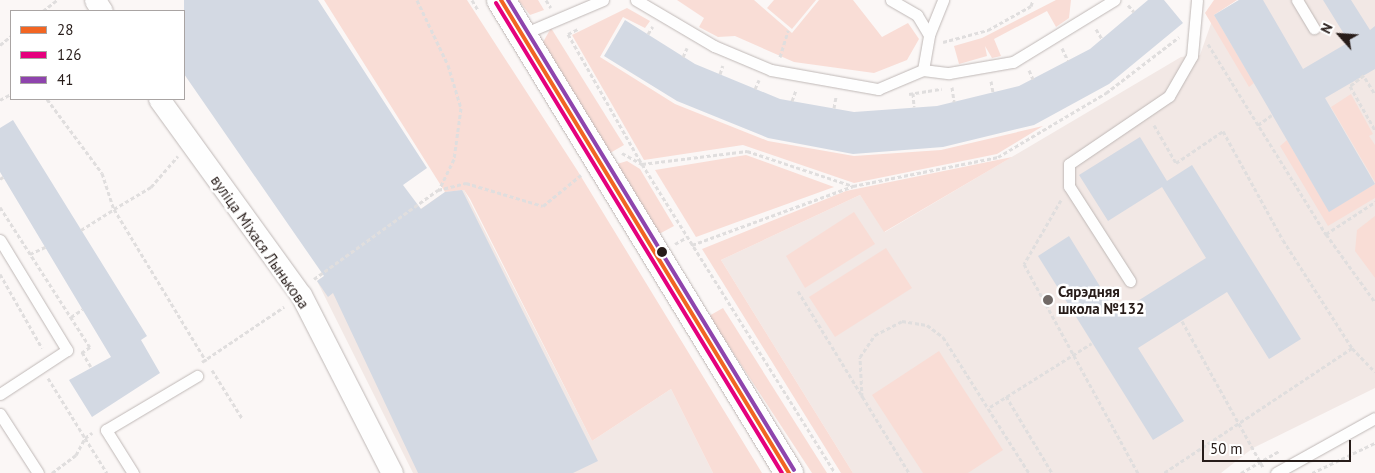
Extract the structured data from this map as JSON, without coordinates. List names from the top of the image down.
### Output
{
  "streets": {
    "street": ["вуліца Міхася Лынькова"]
  },
  "places": ["Сярэдняя школа №132"],
  "lines": ["transit line 28", "transit line 41", "transit line 126"],
  "legend": ["28", "126", "41"],
  "scale_bar": "50 m",
  "north": "top left"
}
